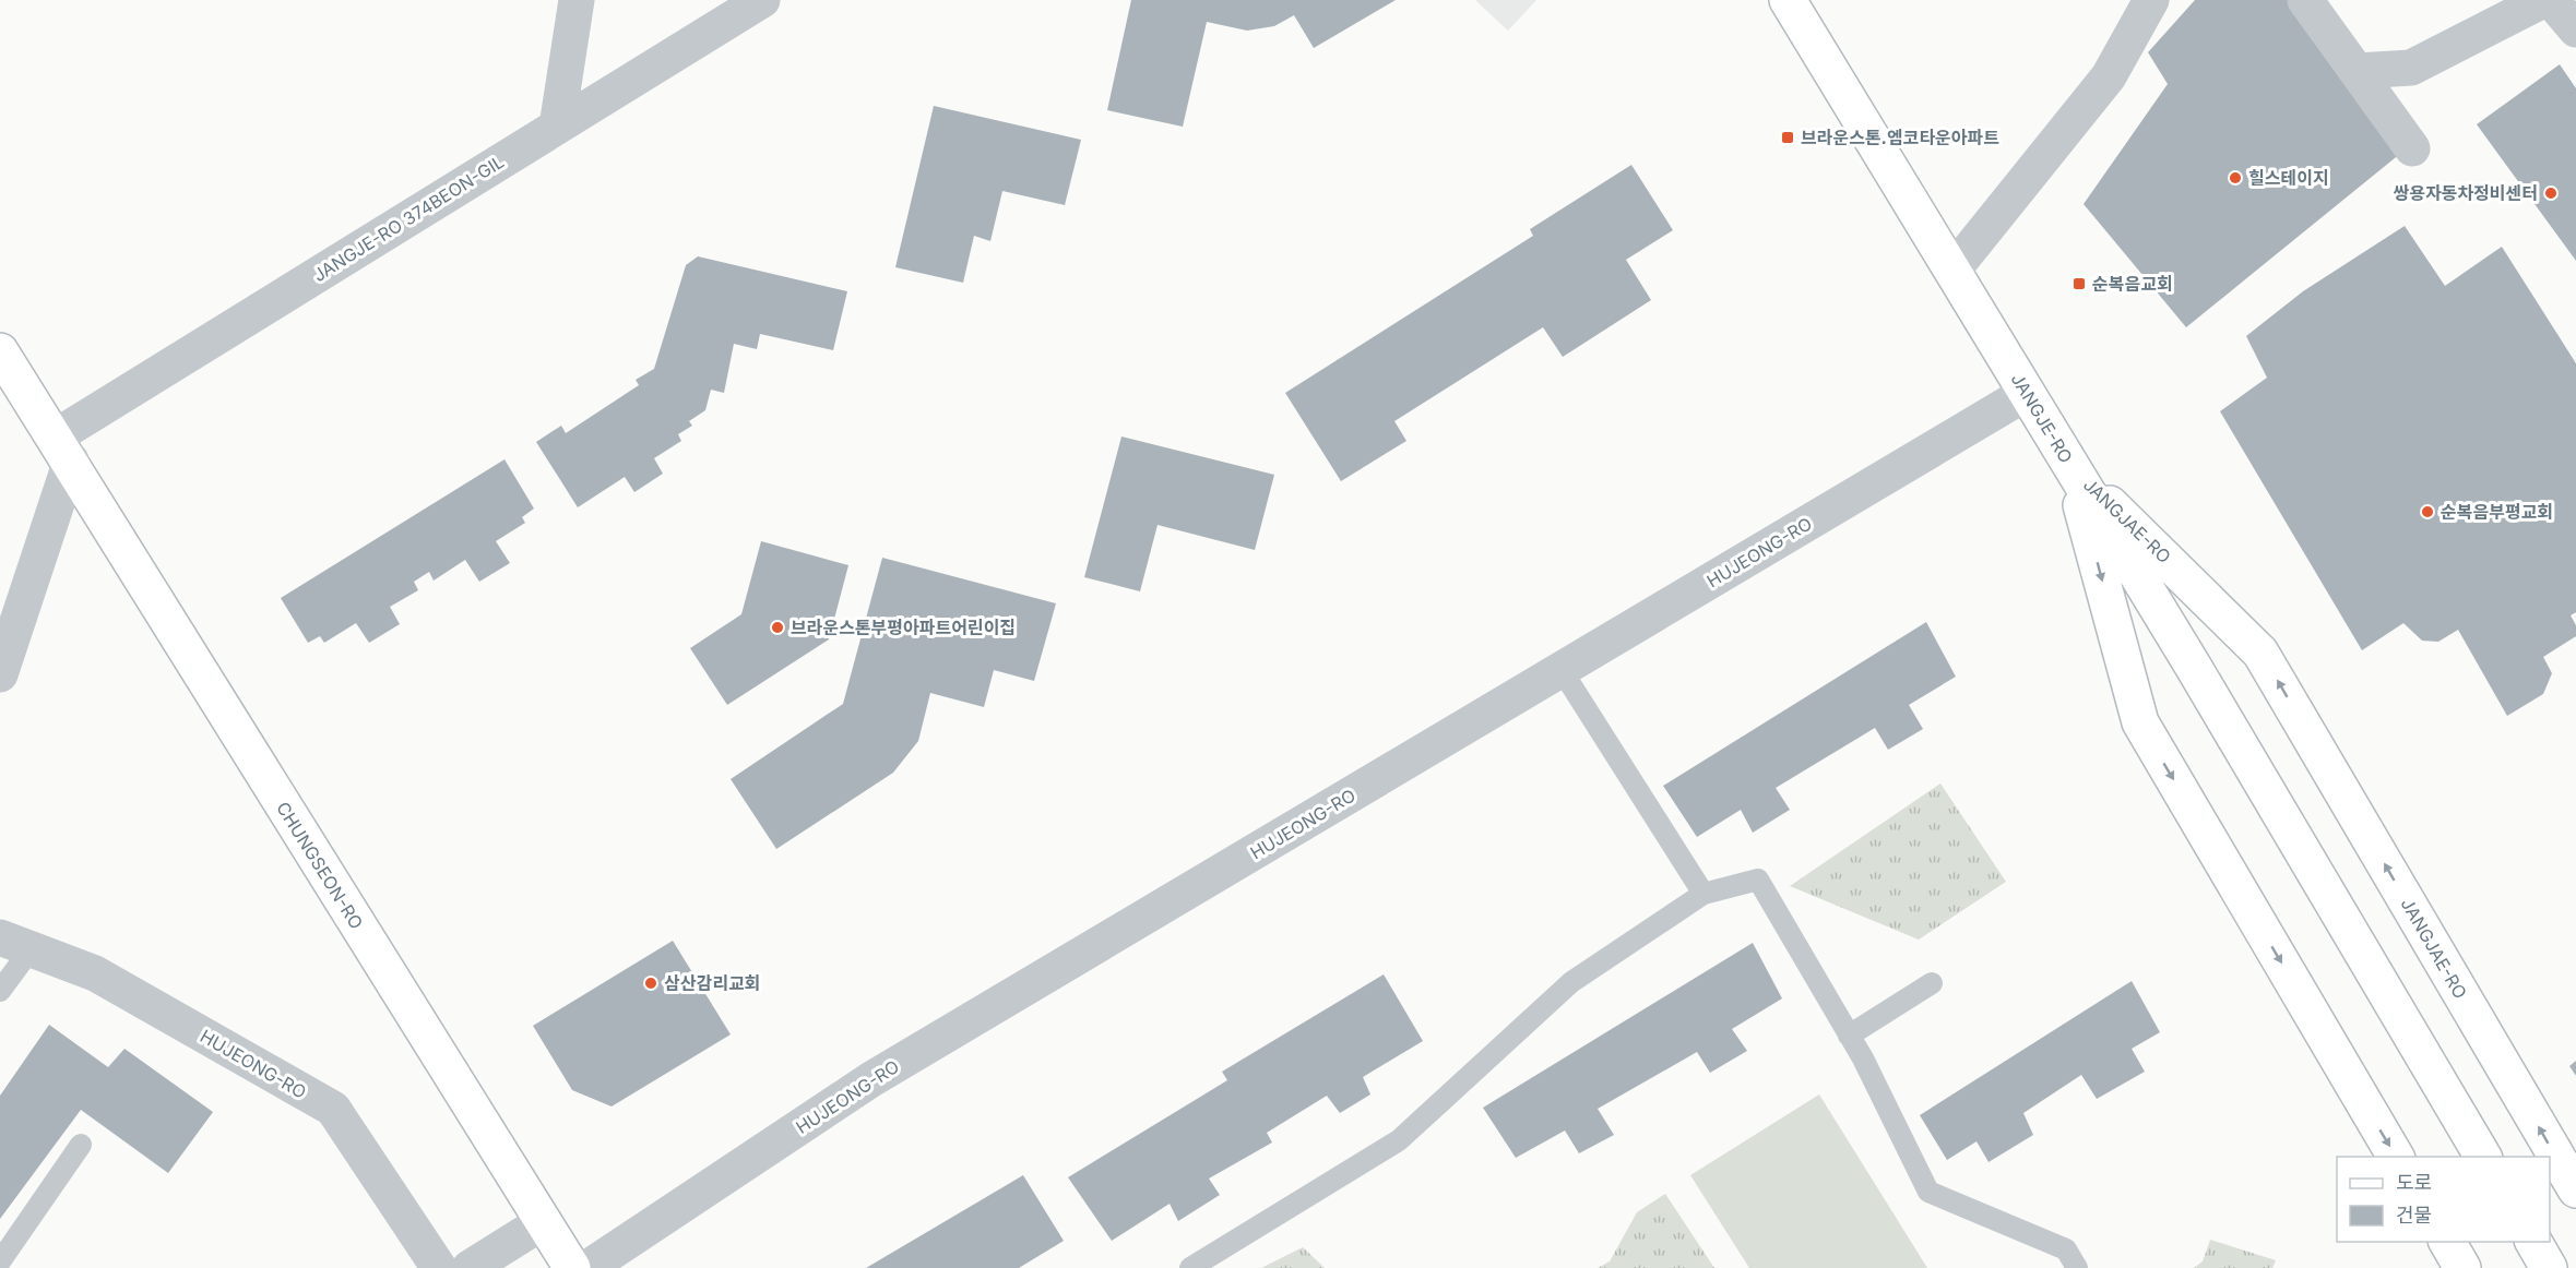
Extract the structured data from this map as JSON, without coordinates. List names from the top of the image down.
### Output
{
  "streets": {
    "main road": ["JANGJE-RO", "JANGJAE-RO", "CHUNGSEON-RO"],
    "street": ["JANGJE-RO 374BEON-GIL", "HUJEONG-RO"]
  },
  "crossings": [
    ["JANGJE-RO 374BEON-GIL", "CHUNGSEON-RO"],
    ["JANGJE-RO", "JANGJAE-RO"],
    ["JANGJE-RO", "HUJEONG-RO"]
  ],
  "places": {
    "transit": ["브라운스톤.엠코타운아파트", "순복음교회"],
    "other": [
      "힐스테이지",
      "쌍용자동차정비센터",
      "순복음부평교회",
      "브라운스톤부평아파트어린이집",
      "삼산감리교회"
    ]
  },
  "legend": ["도로", "건물"]
}
